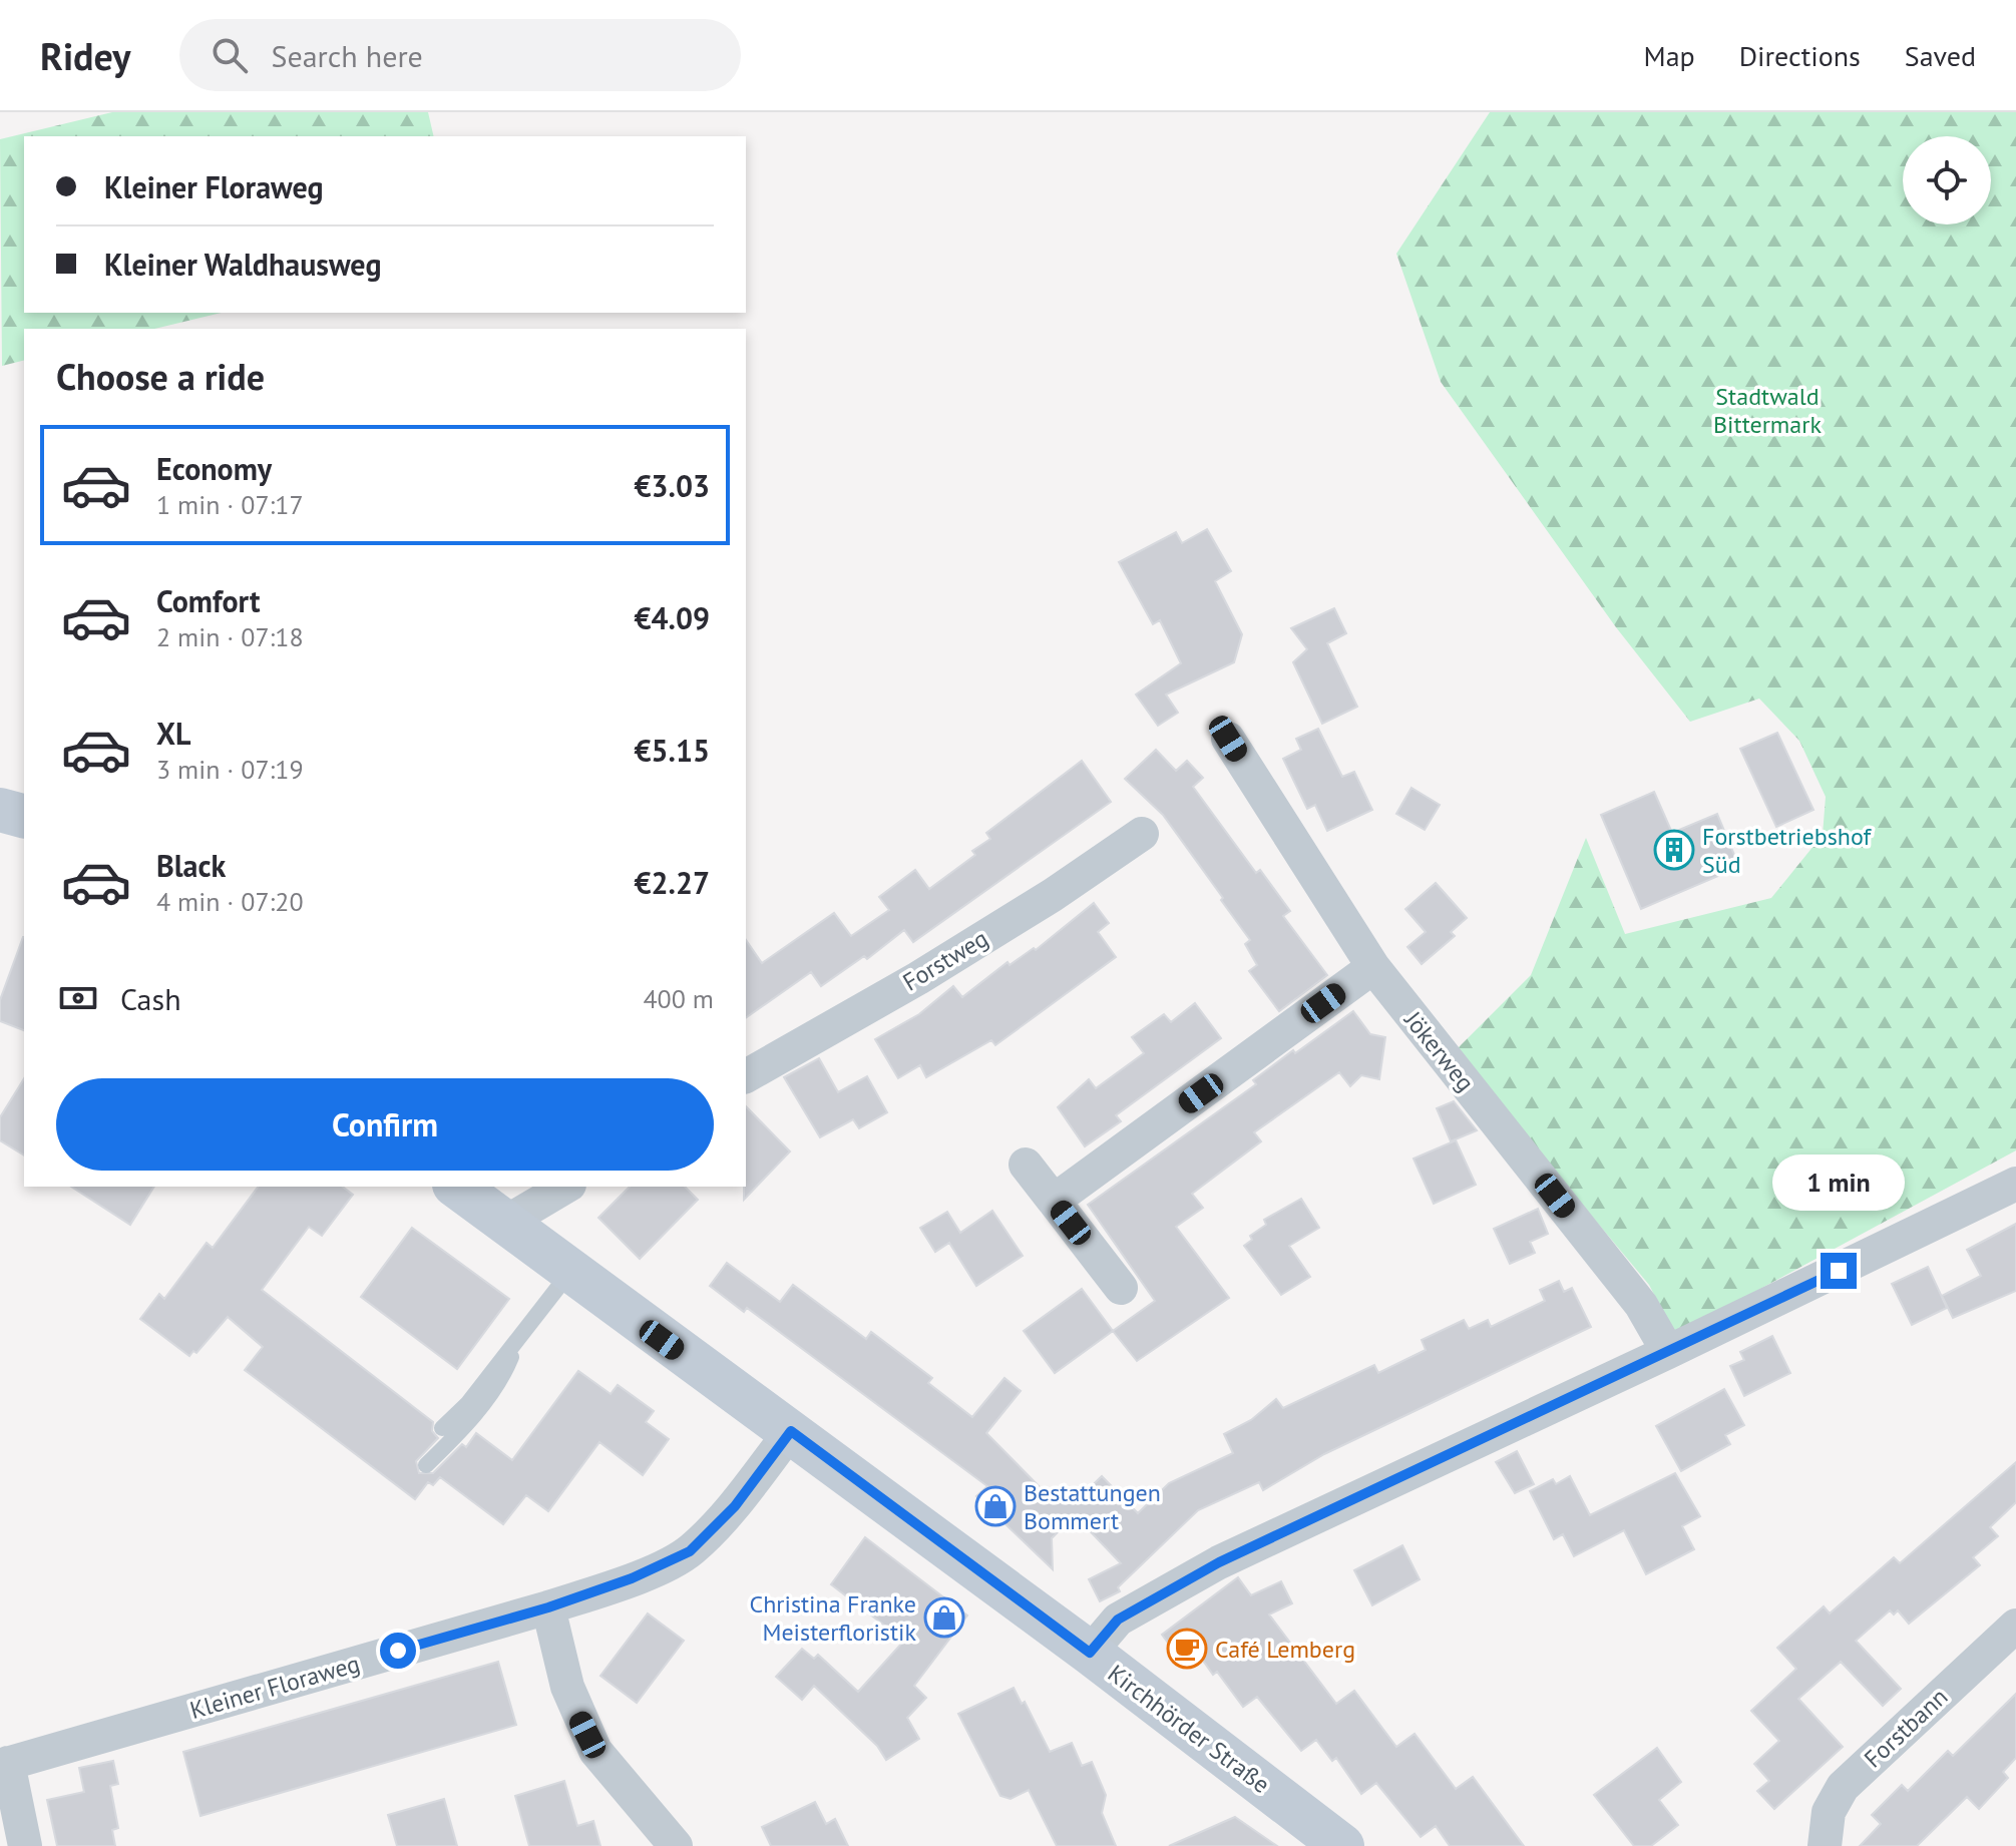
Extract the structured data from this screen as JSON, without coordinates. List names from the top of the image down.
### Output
{
  "streets": {
    "main road": ["Kirchhörder Straße"],
    "street": [
      "Forstweg",
      "Jökerweg",
      "Kleiner Floraweg",
      "Forstbann"
    ]
  },
  "crossings": [
    ["Kleiner Floraweg", "Kirchhörder Straße"]
  ],
  "parks": ["Stadtwald Bittermark"],
  "places": {
    "building": ["Forstbetriebshof Süd"],
    "shop": ["Bestattungen Bommert", "Christina Franke Meisterfloristik"],
    "cafe": ["Café Lemberg"]
  },
  "page": {
    "header": "Ridey",
    "search": "Search here",
    "nav": ["Map", "Directions", "Saved"],
    "banner": ["Kleiner Floraweg", "Kleiner Waldhausweg"],
    "heading": "Choose a ride",
    "list": [
      {
        "name": "Economy",
        "note": "1 min · 07:17",
        "value": "€3.03"
      },
      {
        "name": "Comfort",
        "note": "2 min · 07:18",
        "value": "€4.09"
      },
      {
        "name": "XL",
        "note": "3 min · 07:19",
        "value": "€5.15"
      },
      {
        "name": "Black",
        "note": "4 min · 07:20",
        "value": "€2.27"
      }
    ],
    "pay": ["Cash", "400 m"],
    "buttons": "Confirm",
    "bubble": "1 min"
  }
}
